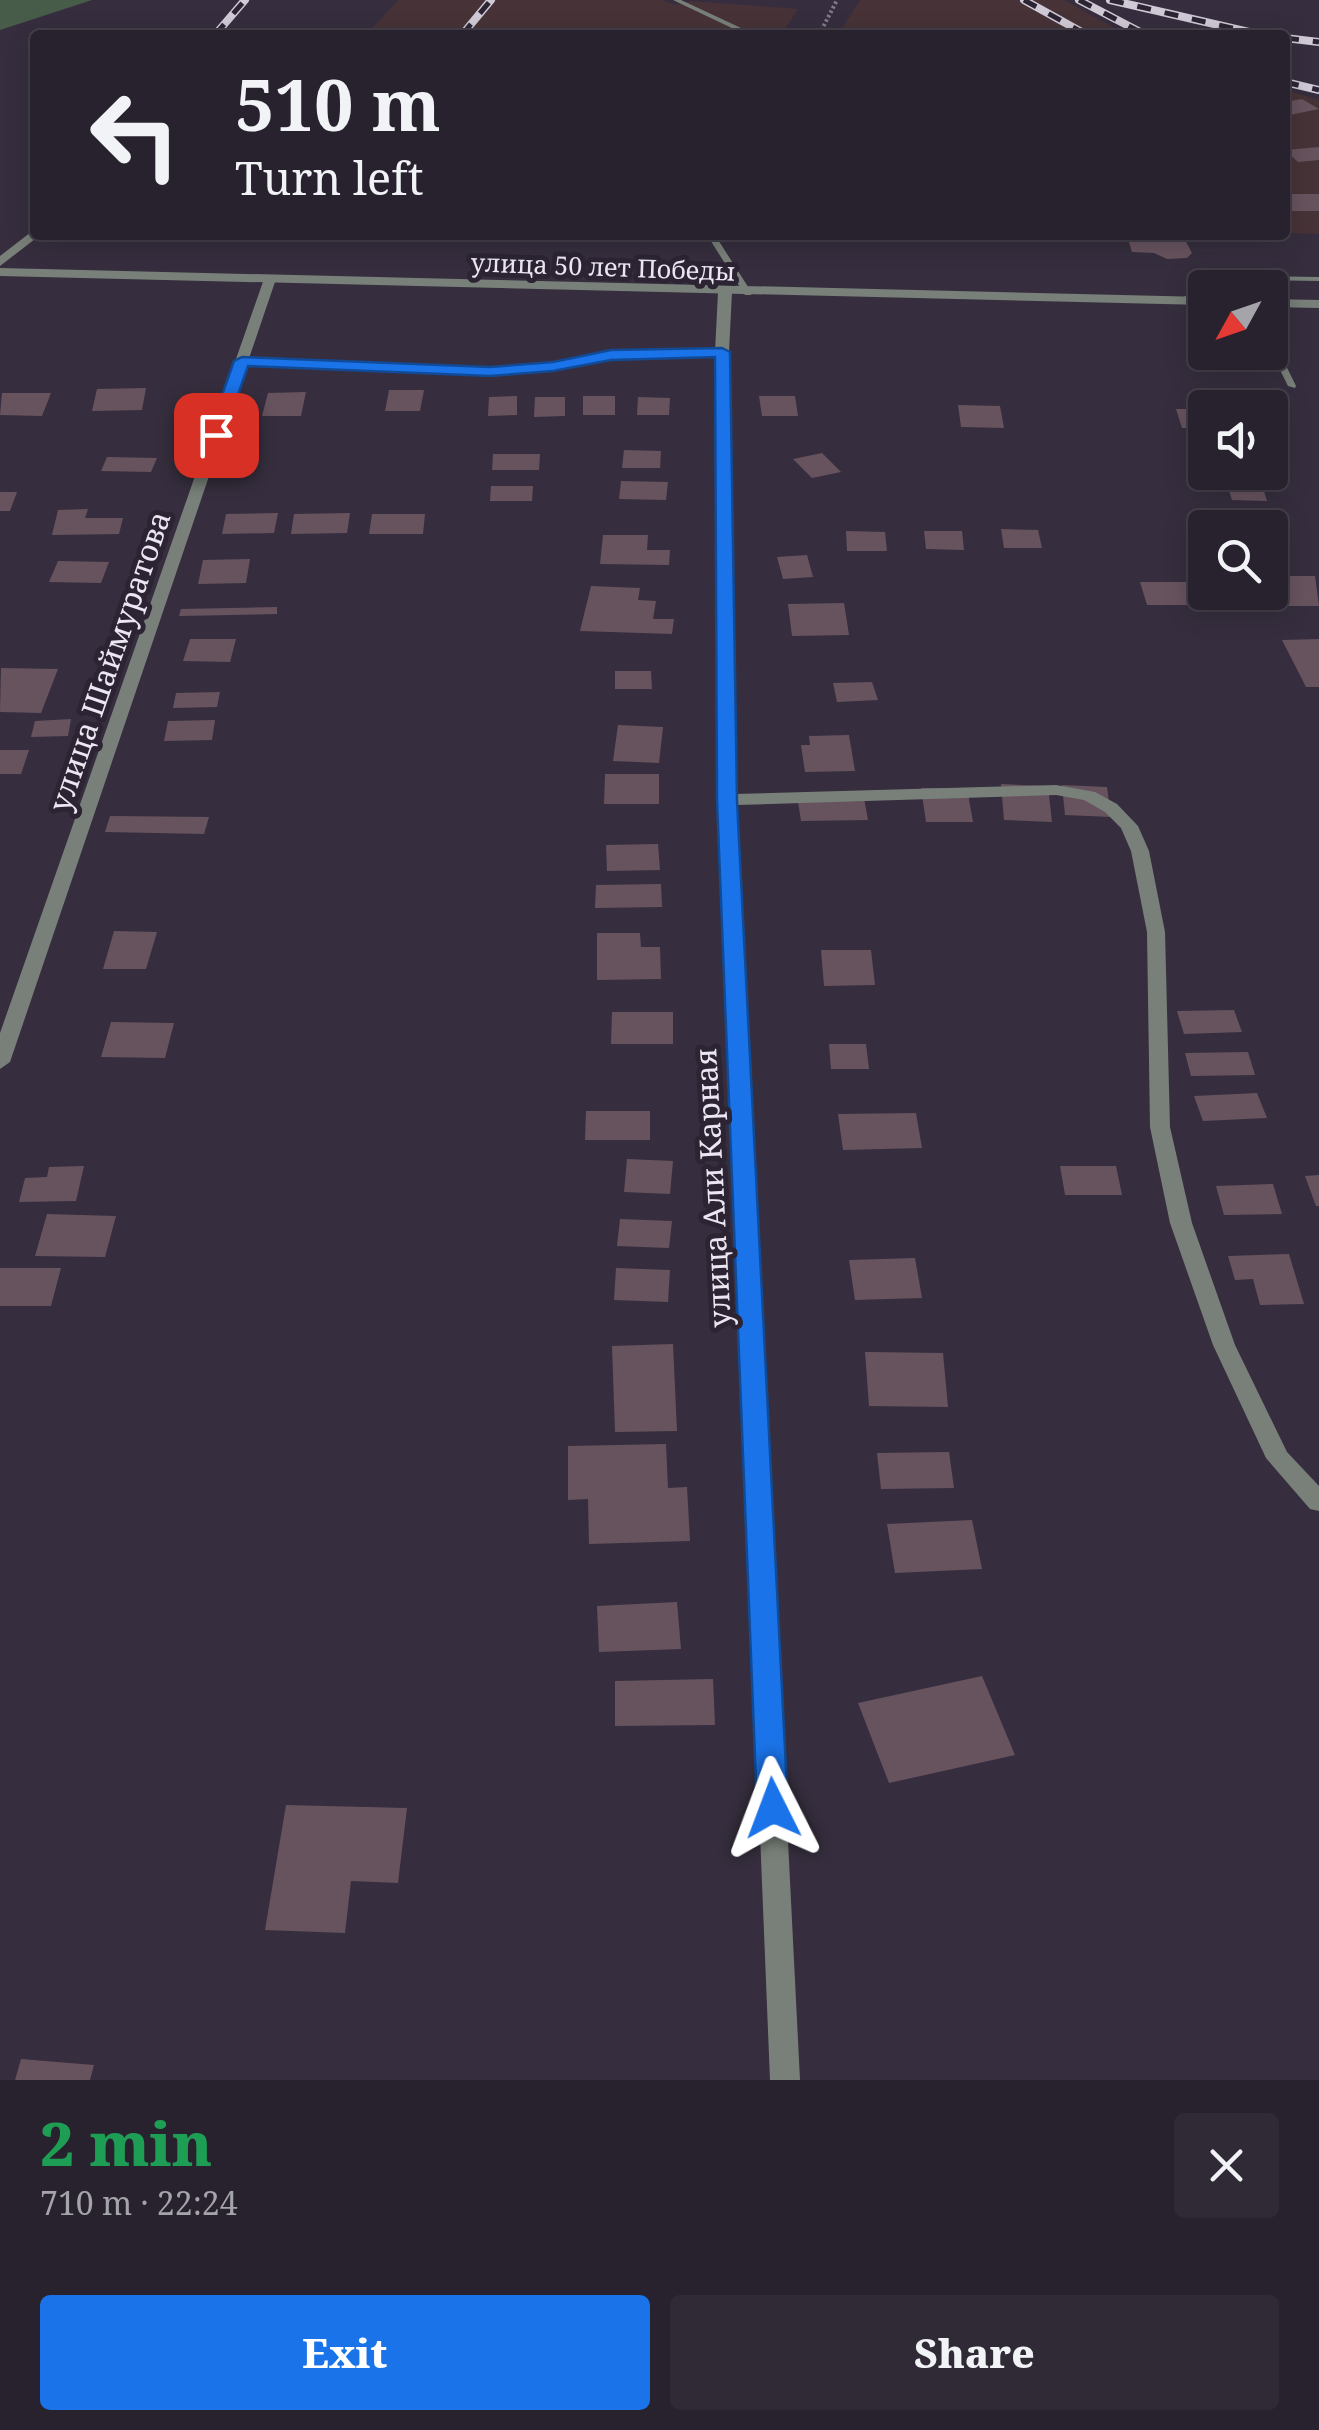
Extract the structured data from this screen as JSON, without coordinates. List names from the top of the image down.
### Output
{
  "streets": {
    "street": ["улица 50 лет Победы", "улица Шаймуратова", "улица Али Карная"]
  },
  "crossings": [
    ["улица 50 лет Победы", "улица Шаймуратова"],
    ["улица 50 лет Победы", "улица Али Карная"]
  ],
  "north": "bottom left",
  "page": {
    "turn": ["510 m", "Turn left"],
    "heading": ["2 min", "710 m · 22:24"],
    "buttons": ["Exit", "Share"]
  }
}
